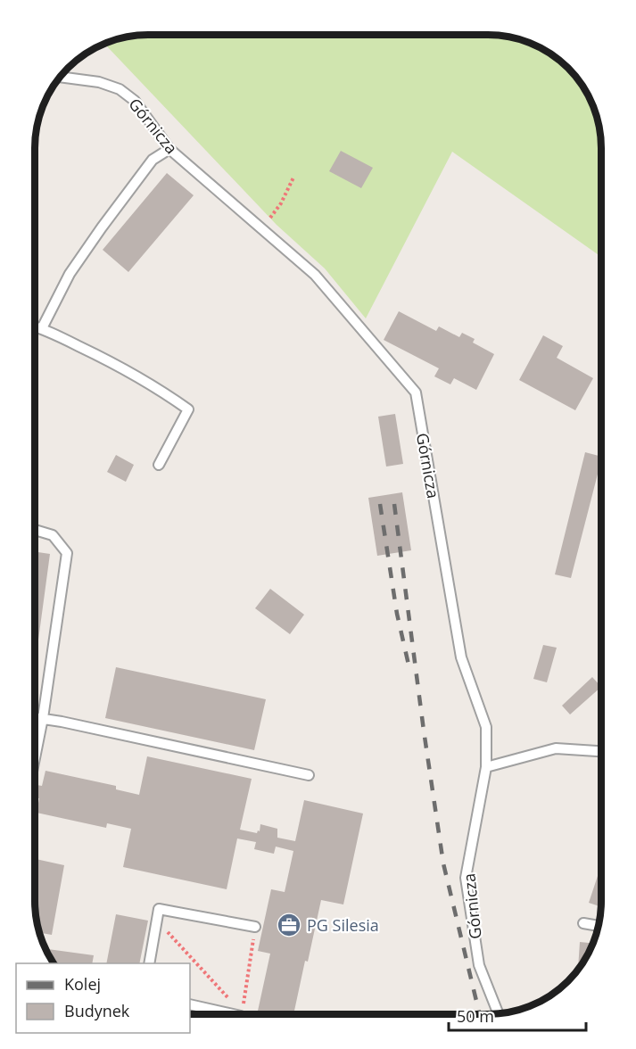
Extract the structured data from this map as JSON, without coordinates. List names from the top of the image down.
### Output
{
  "streets": {
    "lane": ["Górnicza"]
  },
  "places": {
    "office": ["PG Silesia"]
  },
  "legend": ["Kolej", "Budynek"],
  "scale_bar": "50 m"
}
